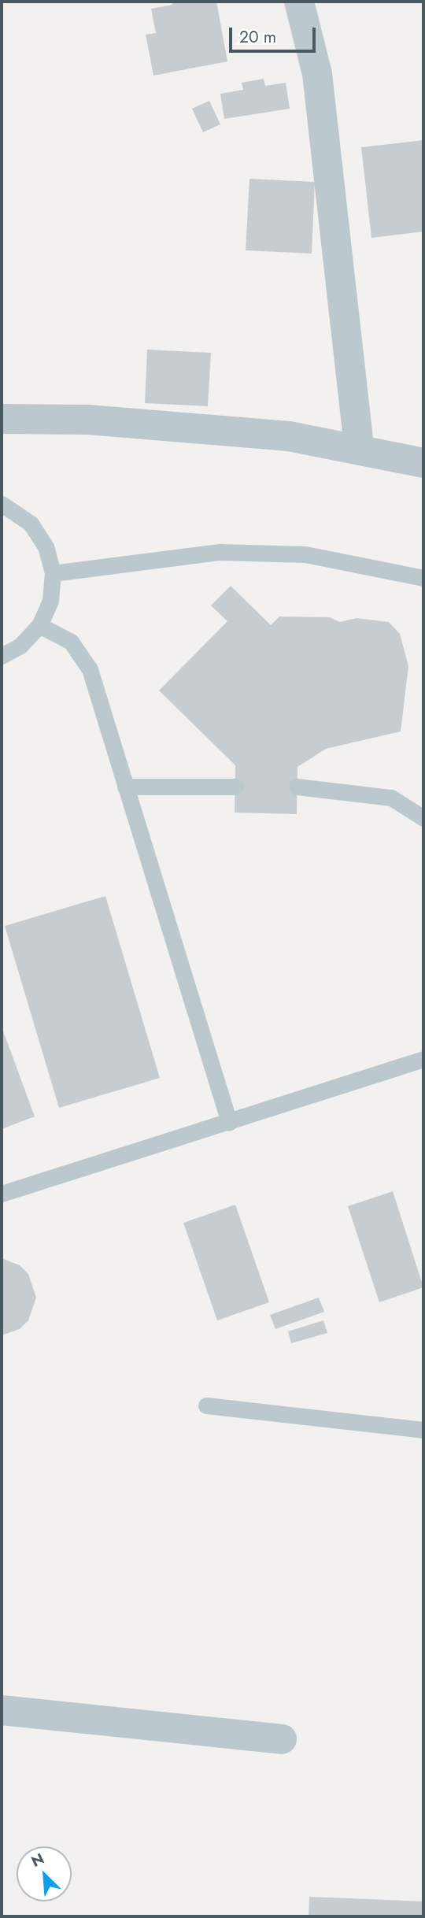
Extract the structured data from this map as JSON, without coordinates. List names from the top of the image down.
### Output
{
  "scale_bar": "20 m",
  "north": "top left"
}
